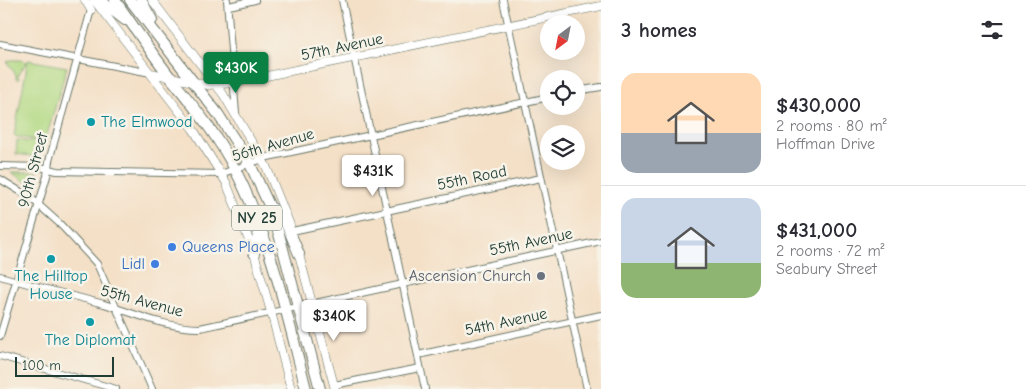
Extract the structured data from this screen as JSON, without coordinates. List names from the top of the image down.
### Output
{
  "streets": {
    "main road": ["NY 25"],
    "street": [
      "57th Avenue",
      "56th Avenue",
      "90th Street",
      "55th Road",
      "55th Avenue",
      "54th Avenue"
    ]
  },
  "crossings": [
    ["57th Avenue", "90th Street"],
    ["57th Avenue", "NY 25"],
    ["56th Avenue", "90th Street"],
    ["56th Avenue", "NY 25"],
    ["90th Street", "55th Avenue"],
    ["NY 25", "55th Avenue"]
  ],
  "places": [
    "The Elmwood",
    "Queens Place",
    "The Hilltop House",
    "Lidl",
    "Ascension Church",
    "The Diplomat"
  ],
  "scale_bar": "100 m",
  "north": "bottom left",
  "page": {
    "heading": "3 homes",
    "price": ["$430K", "$431K", "$340K"],
    "list": [
      {
        "name": "$430,000",
        "note": "2 rooms · 80 m² · Hoffman Drive"
      },
      {
        "name": "$431,000",
        "note": "2 rooms · 72 m² · Seabury Street"
      }
    ],
    "scale": "100 m"
  }
}
